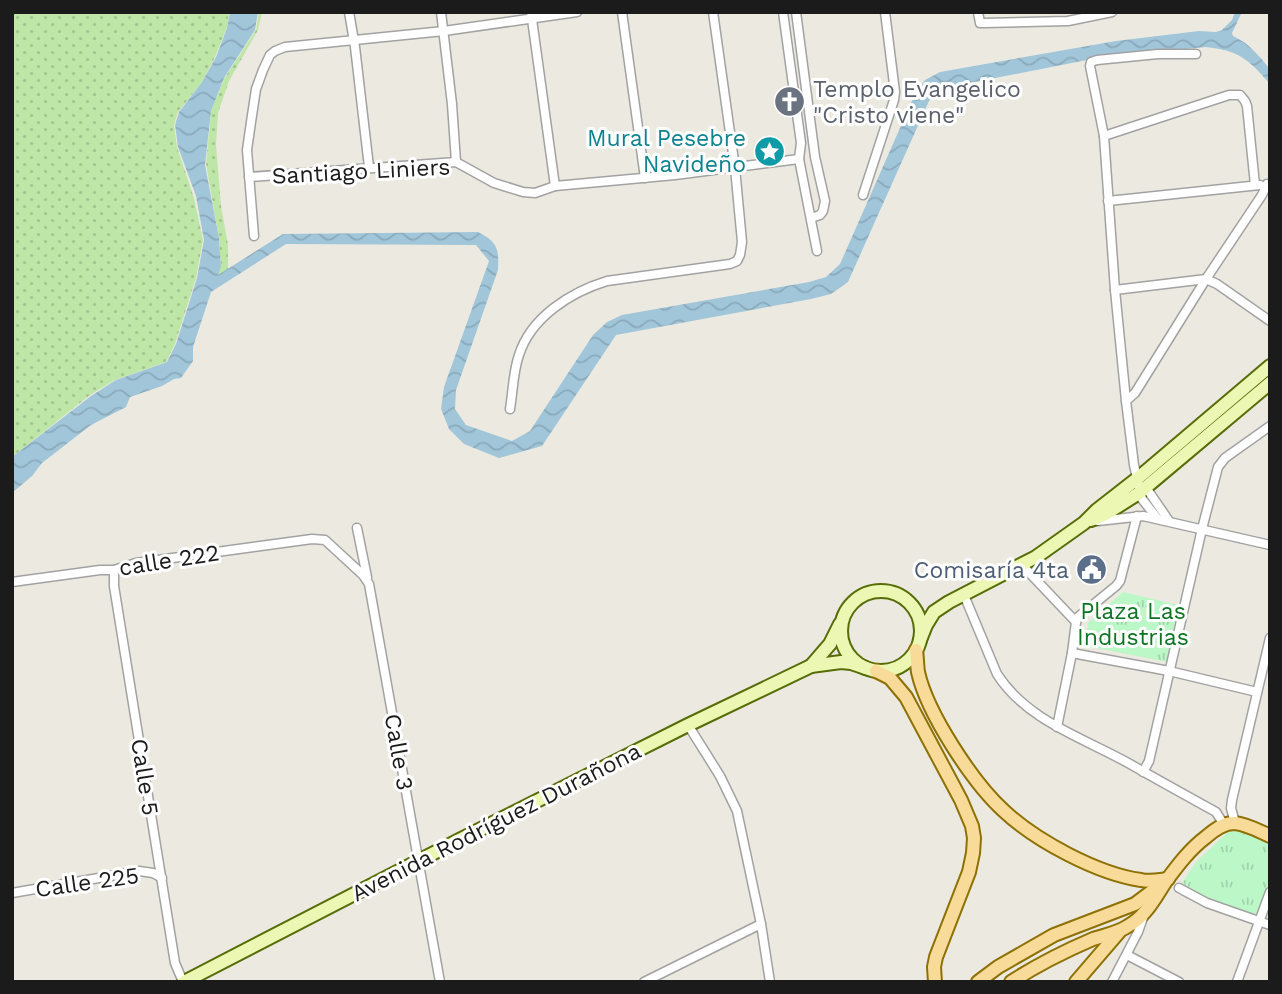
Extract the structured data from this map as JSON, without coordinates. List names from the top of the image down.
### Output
{
  "streets": {
    "main road": ["Avenida Rodríguez Durañona"],
    "street": [
      "Santiago Liniers",
      "calle 222",
      "Calle 3",
      "Calle 5",
      "Calle 225"
    ]
  },
  "crossings": [
    ["calle 222", "Calle 3"],
    ["calle 222", "Calle 5"],
    ["Calle 3", "Avenida Rodríguez Durañona"],
    ["Calle 5", "Avenida Rodríguez Durañona"],
    ["Calle 5", "Calle 225"]
  ],
  "parks": ["Plaza Las Industrias"],
  "places": {
    "church": ["Templo Evangelico \"Cristo viene\""],
    "place": ["Mural Pesebre Navideño"],
    "public building": ["Comisaría 4ta"]
  }
}
